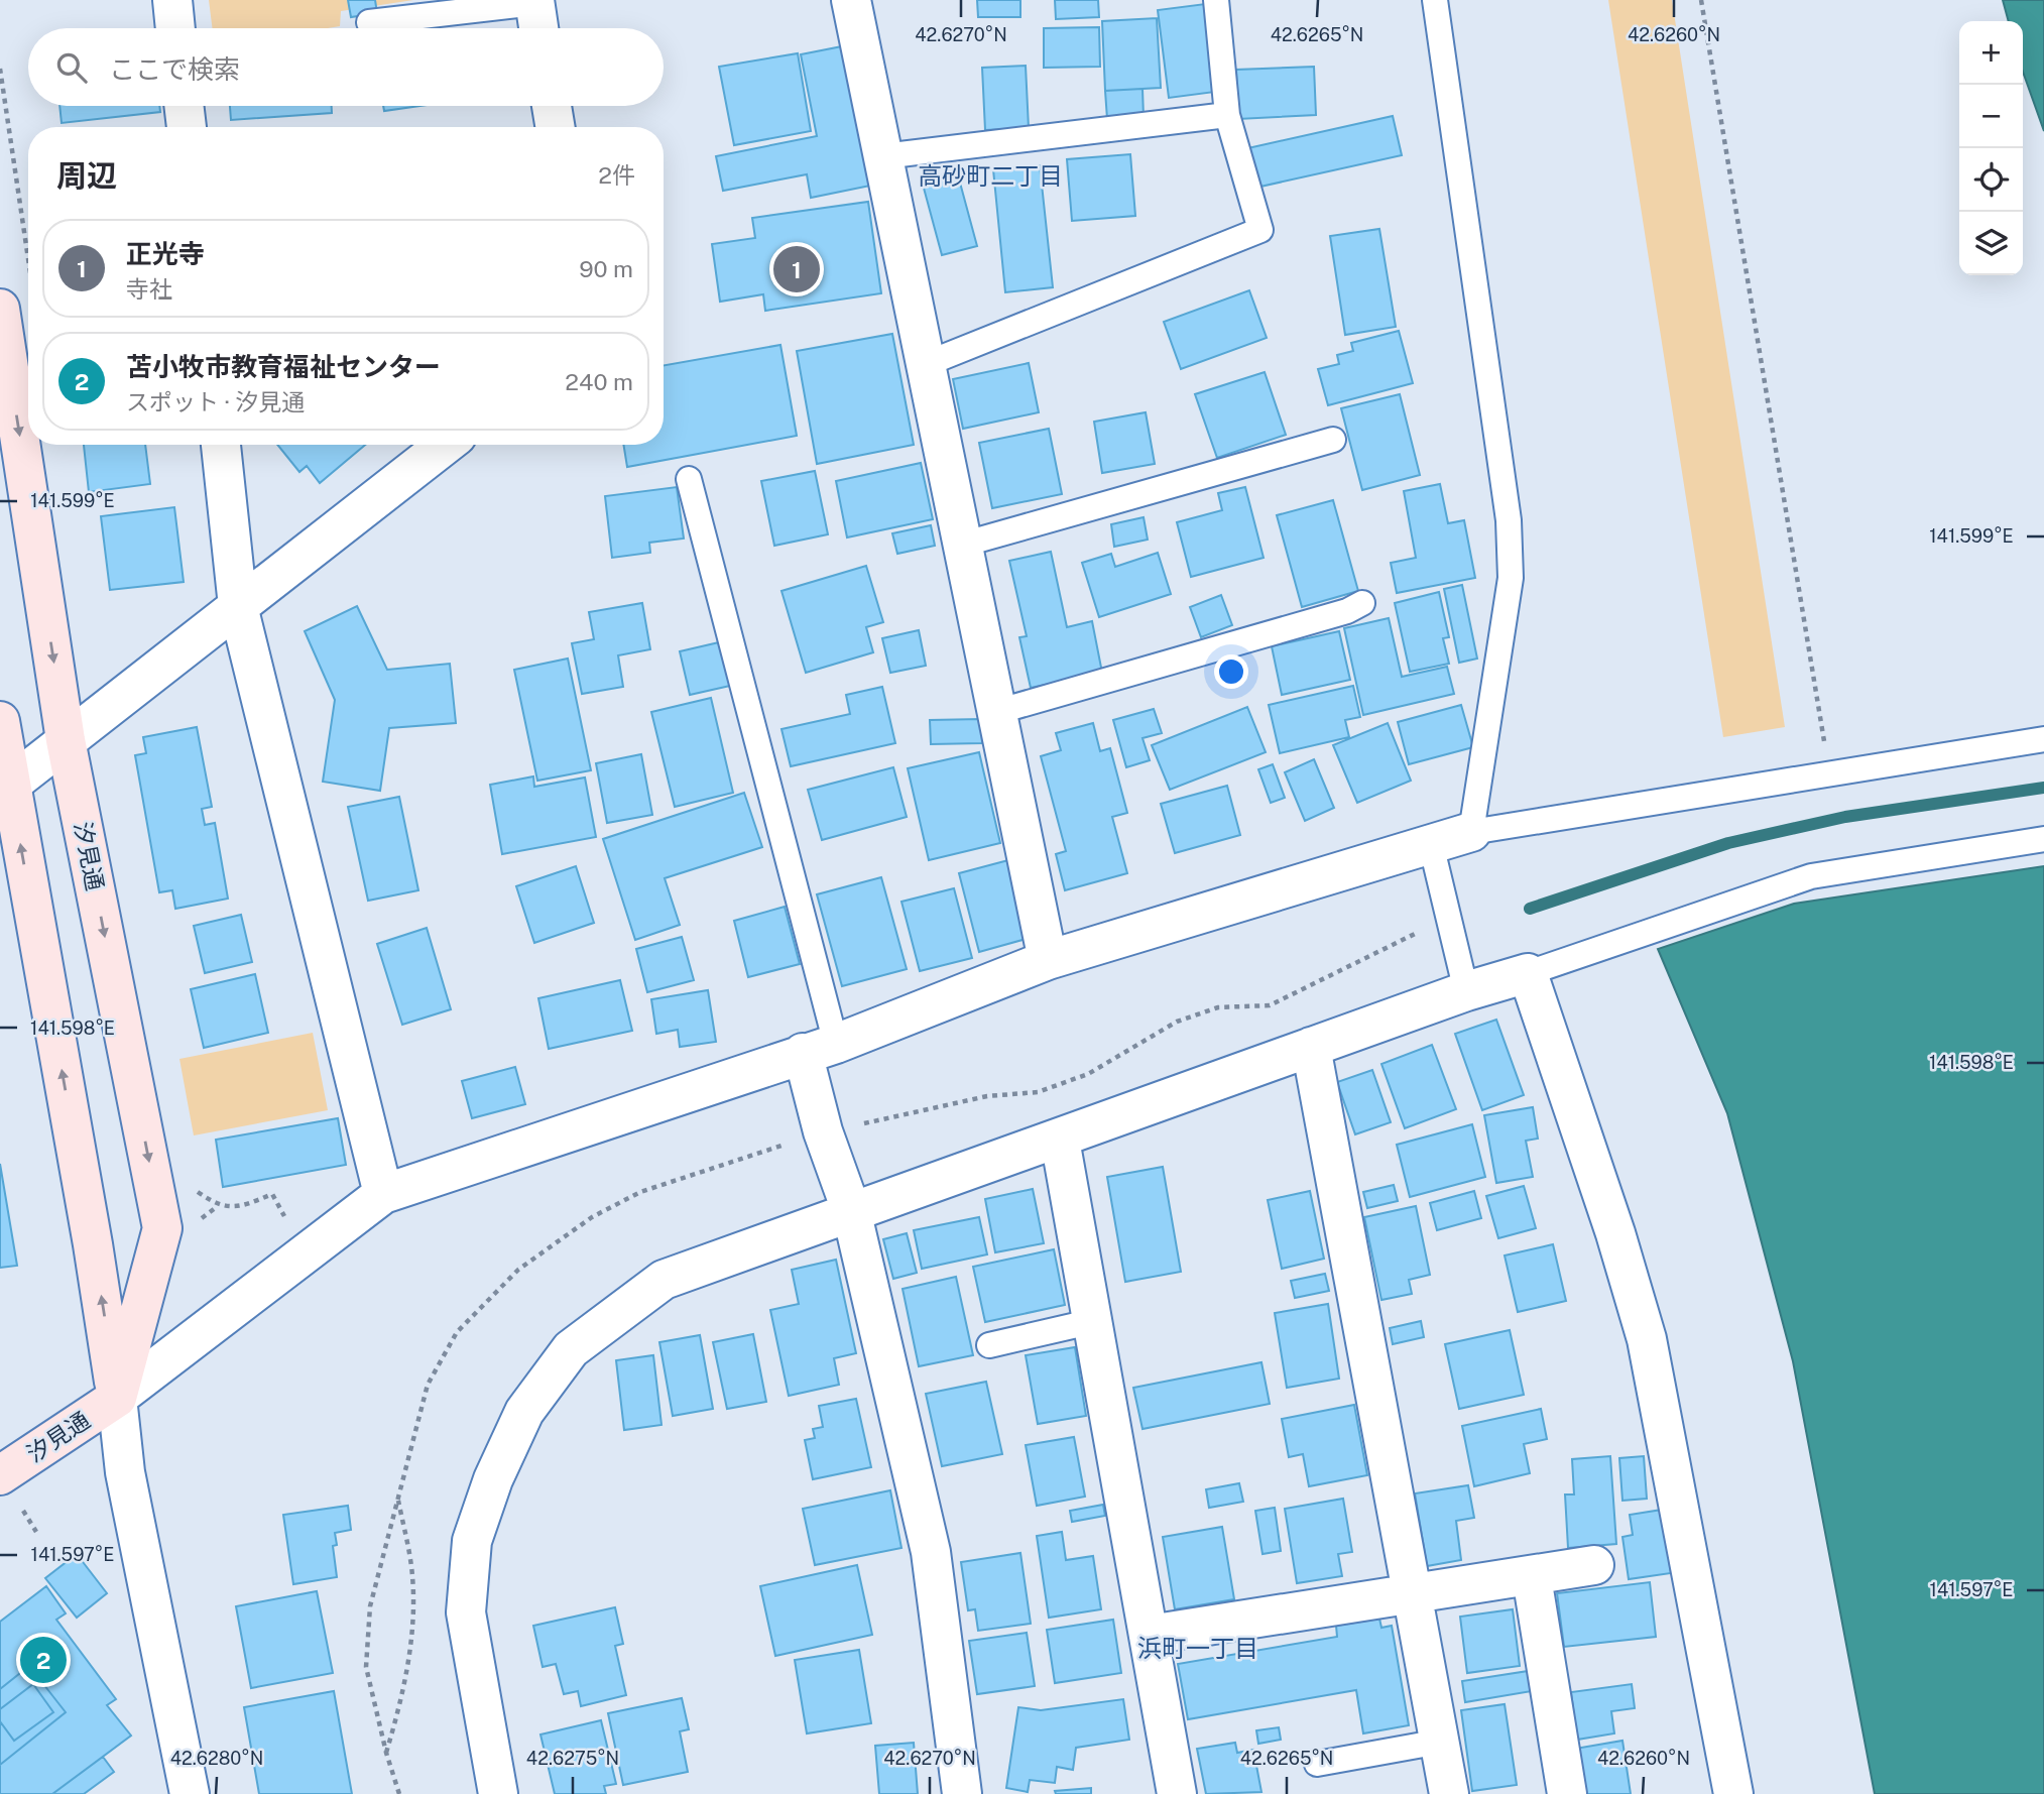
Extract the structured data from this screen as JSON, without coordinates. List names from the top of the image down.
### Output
{
  "streets": {
    "street": ["汐見通"]
  },
  "districts": ["高砂町二丁目", "浜町一丁目"],
  "page": {
    "map_buttons": ["+", "−"],
    "search": "ここで検索",
    "heading": ["周辺", "2件"],
    "list": [
      {
        "mark": "1",
        "name": "正光寺",
        "note": "寺社",
        "value": "90 m"
      },
      {
        "mark": "2",
        "name": "苫小牧市教育福祉センター",
        "note": "スポット · 汐見通",
        "value": "240 m"
      }
    ],
    "pins": ["1", "2"]
  },
  "coordinates": [
    "42.6270°N",
    "42.6265°N",
    "42.6260°N",
    "141.599°E",
    "141.598°E",
    "141.597°E",
    "42.6280°N",
    "42.6275°N"
  ]
}
